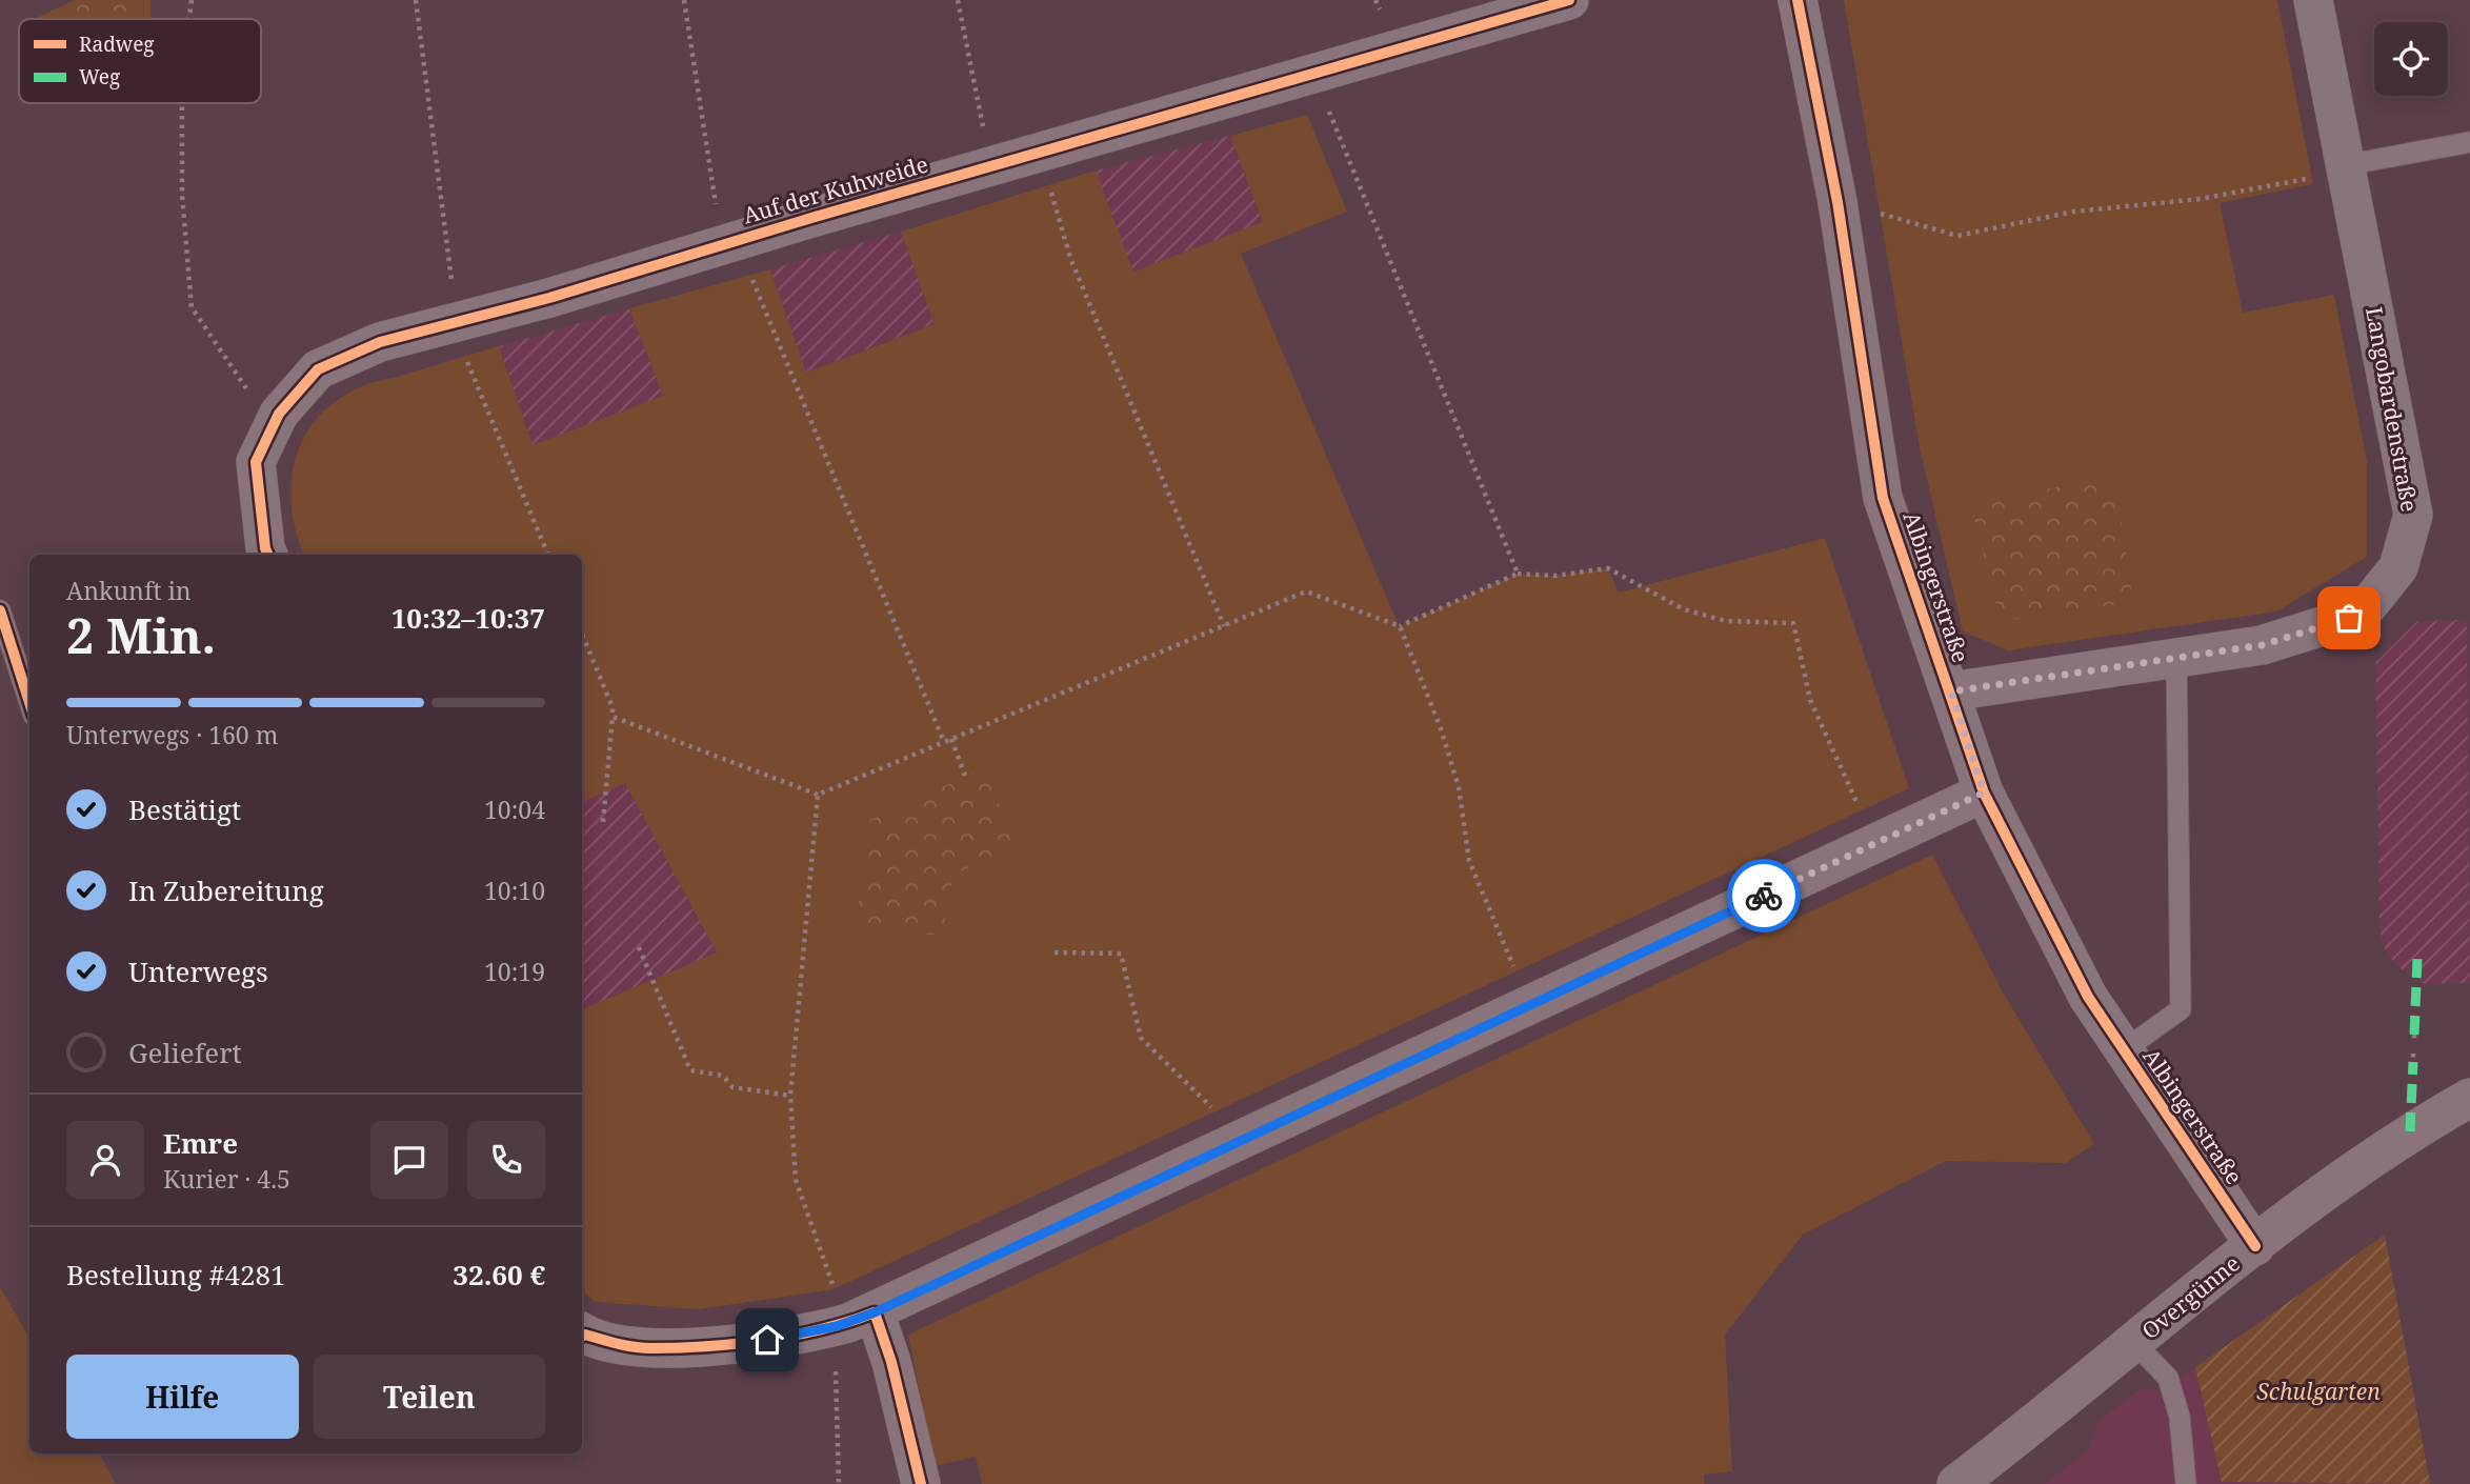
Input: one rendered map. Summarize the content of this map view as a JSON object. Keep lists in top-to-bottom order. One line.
{"streets":{"street":["Auf der Kuhweide","Langobardenstraße","Albingerstraße","Overgünne"]},"crossings":[["Langobardenstraße","Albingerstraße"],["Albingerstraße","Overgünne"]],"parks":["Schulgarten"],"legend":["Radweg","Weg"],"page":{"heading":["2 Min.","Ankunft in","10:32–10:37"],"panel":["Emre","Kurier · 4.5","Bestellung #4281","32.60 €"],"bar":"Unterwegs · 160 m","list":[["Bestätigt","10:04"],["In Zubereitung","10:10"],["Unterwegs","10:19"],"Geliefert"],"buttons":["Hilfe","Teilen"]}}
